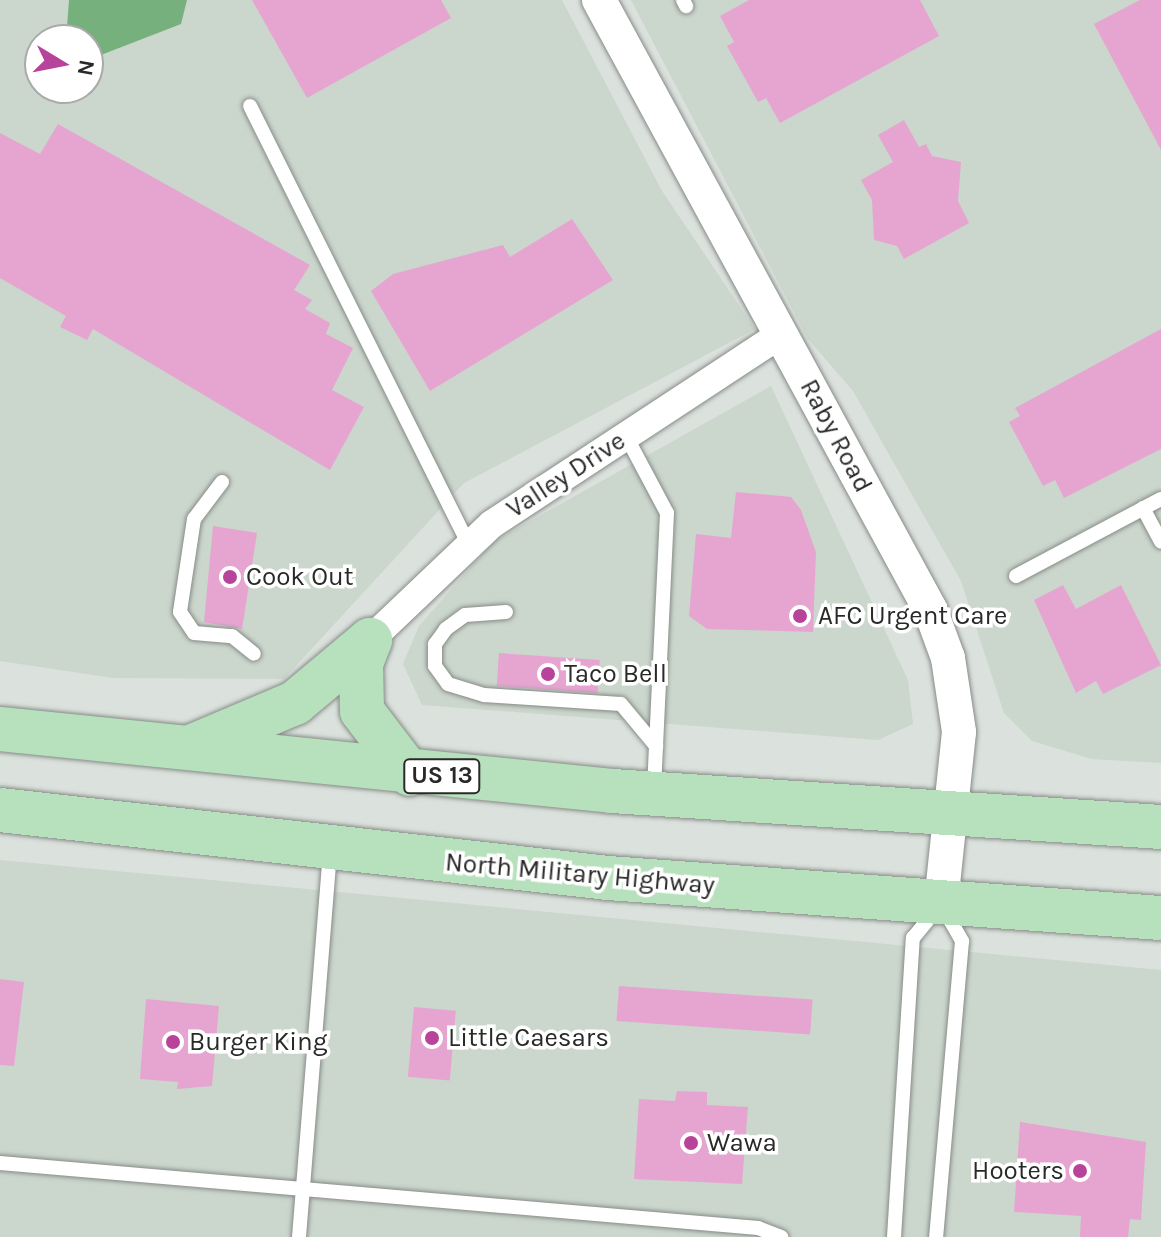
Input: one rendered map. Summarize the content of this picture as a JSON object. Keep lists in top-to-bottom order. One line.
{"streets":{"main road":["US 13","North Military Highway"],"street":["Raby Road","Valley Drive"]},"crossings":[["Raby Road","Valley Drive"],["Raby Road","US 13"],["Raby Road","North Military Highway"]],"places":["Cook Out","AFC Urgent Care","Taco Bell","Little Caesars","Burger King","Wawa","Hooters"],"north":"right"}
